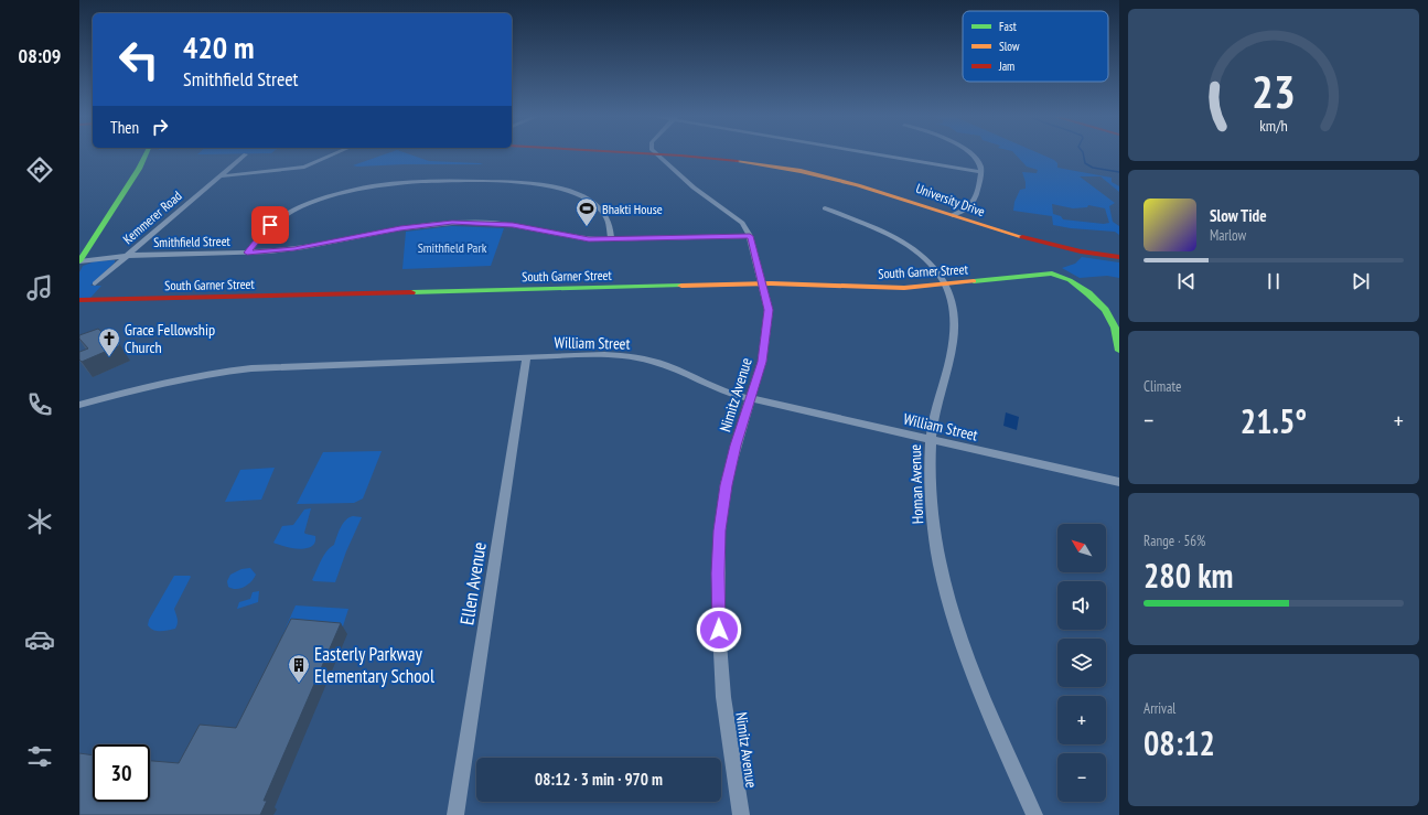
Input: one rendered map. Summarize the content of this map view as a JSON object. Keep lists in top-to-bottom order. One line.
{"streets":{"main road":["University Drive","South Garner Street"],"street":["Kemmerer Road","Smithfield Street","William Street","Nimitz Avenue","Homan Avenue","Ellen Avenue"]},"crossings":[["Kemmerer Road","Smithfield Street"],["Smithfield Street","Nimitz Avenue"],["South Garner Street","Nimitz Avenue"],["South Garner Street","Homan Avenue"],["William Street","Nimitz Avenue"],["William Street","Homan Avenue"],["William Street","Ellen Avenue"]],"parks":["Smithfield Park"],"places":{"sports":["Bhakti House"],"church":["Grace Fellowship Church"],"building":["Easterly Parkway Elementary School"]},"legend":["Fast","Slow","Jam"],"north":"top left","page":{"tabs":"08:09","turn":["420 m","Smithfield Street"],"then":"Then","song":["Slow Tide","Marlow"],"tile":["Climate",["Range · 56%","280 km"],["Arrival","08:12"]],"heat":["−","21.5°","+"],"map_buttons":["+","−"],"limit":"30","trip":"08:12 · 3 min · 970 m","gauge":["23","km/h"]}}
